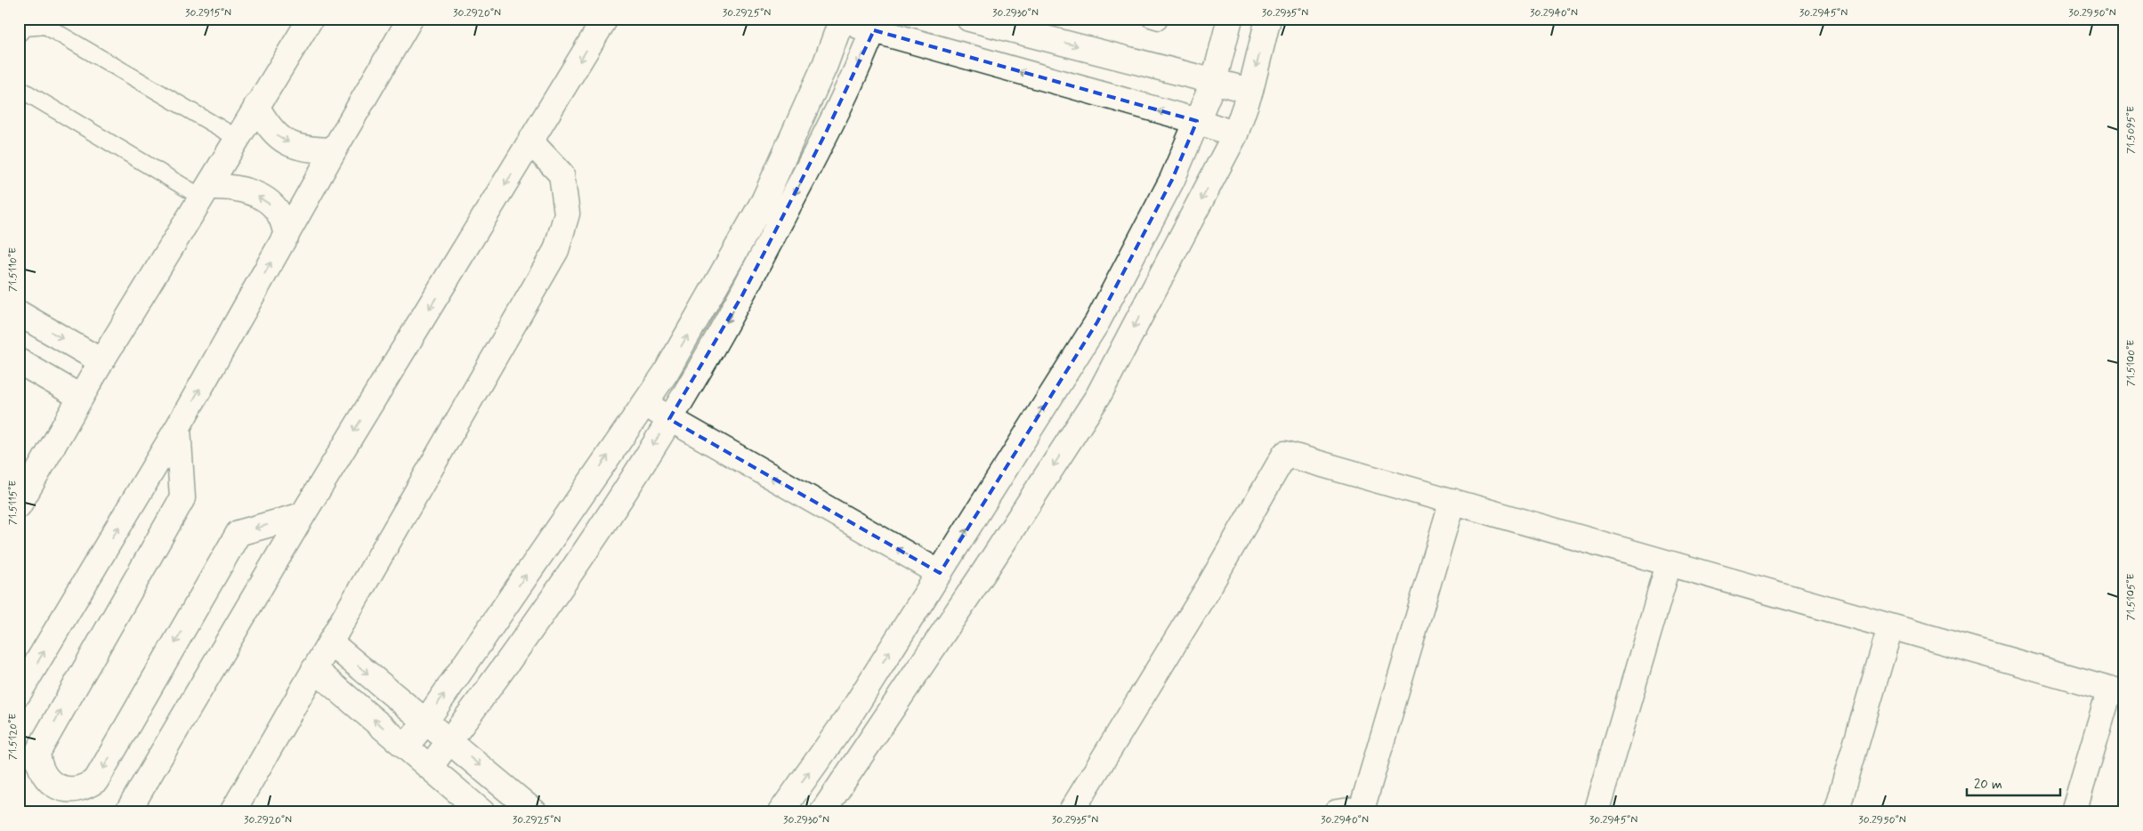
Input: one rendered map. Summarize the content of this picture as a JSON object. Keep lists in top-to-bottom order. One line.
{"scale_bar":"20 m","coordinates":["30.2915°N","30.2920°N","30.2925°N","30.2930°N","30.2935°N","30.2940°N","30.2945°N","30.2950°N","71.5095°E","71.5110°E","71.5100°E","71.5115°E","71.5105°E","71.5120°E"]}
